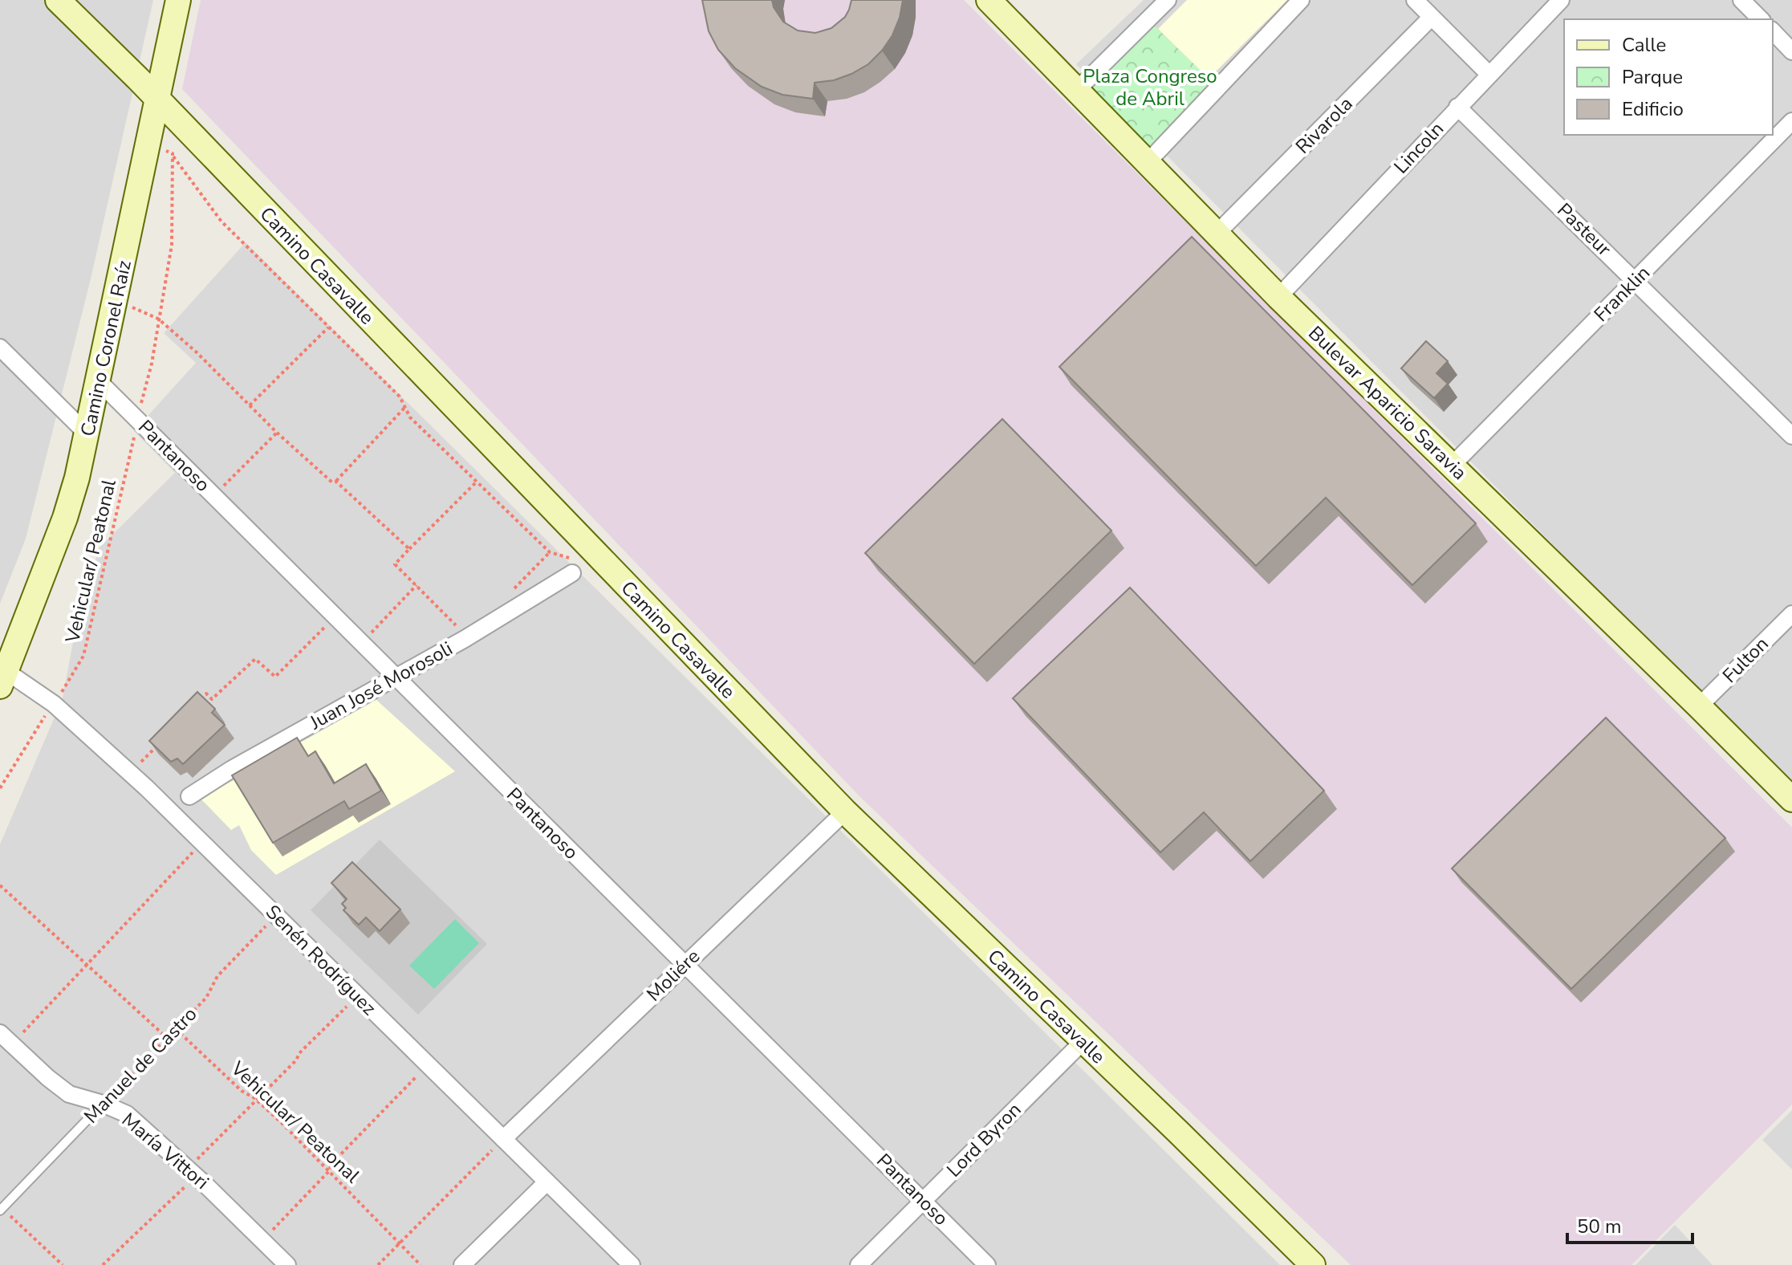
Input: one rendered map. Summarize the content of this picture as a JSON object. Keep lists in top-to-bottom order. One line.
{"streets":{"street":["Rivarola","Lincoln","Pasteur","Camino Casavalle","Franklin","Camino Coronel Raíz","Bulevar Aparicio Saravia","Pantanoso","Fulton","Juan José Morosoli","Senén Rodríguez","Moliére","Lord Byron","María Vittori"],"lane":["Manuel de Castro"],"path":["Vehicular/ Peatonal"]},"crossings":[["Rivarola","Bulevar Aparicio Saravia"],["Lincoln","Pasteur"],["Lincoln","Bulevar Aparicio Saravia"],["Pasteur","Franklin"],["Camino Casavalle","Camino Coronel Raíz"],["Camino Casavalle","Moliére"],["Camino Casavalle","Lord Byron"],["Franklin","Bulevar Aparicio Saravia"],["Camino Coronel Raíz","Pantanoso"],["Camino Coronel Raíz","Senén Rodríguez"],["Bulevar Aparicio Saravia","Fulton"],["Pantanoso","Vehicular/ Peatonal"],["Pantanoso","Juan José Morosoli"],["Pantanoso","Moliére"],["Pantanoso","Lord Byron"],["Vehicular/ Peatonal","Senén Rodríguez"],["Vehicular/ Peatonal","Manuel de Castro"],["Senén Rodríguez","Moliére"],["Senén Rodríguez","Manuel de Castro"],["Manuel de Castro","María Vittori"]],"parks":["Plaza Congreso de Abril"],"legend":["Calle","Parque","Edificio"],"scale_bar":"50 m"}
